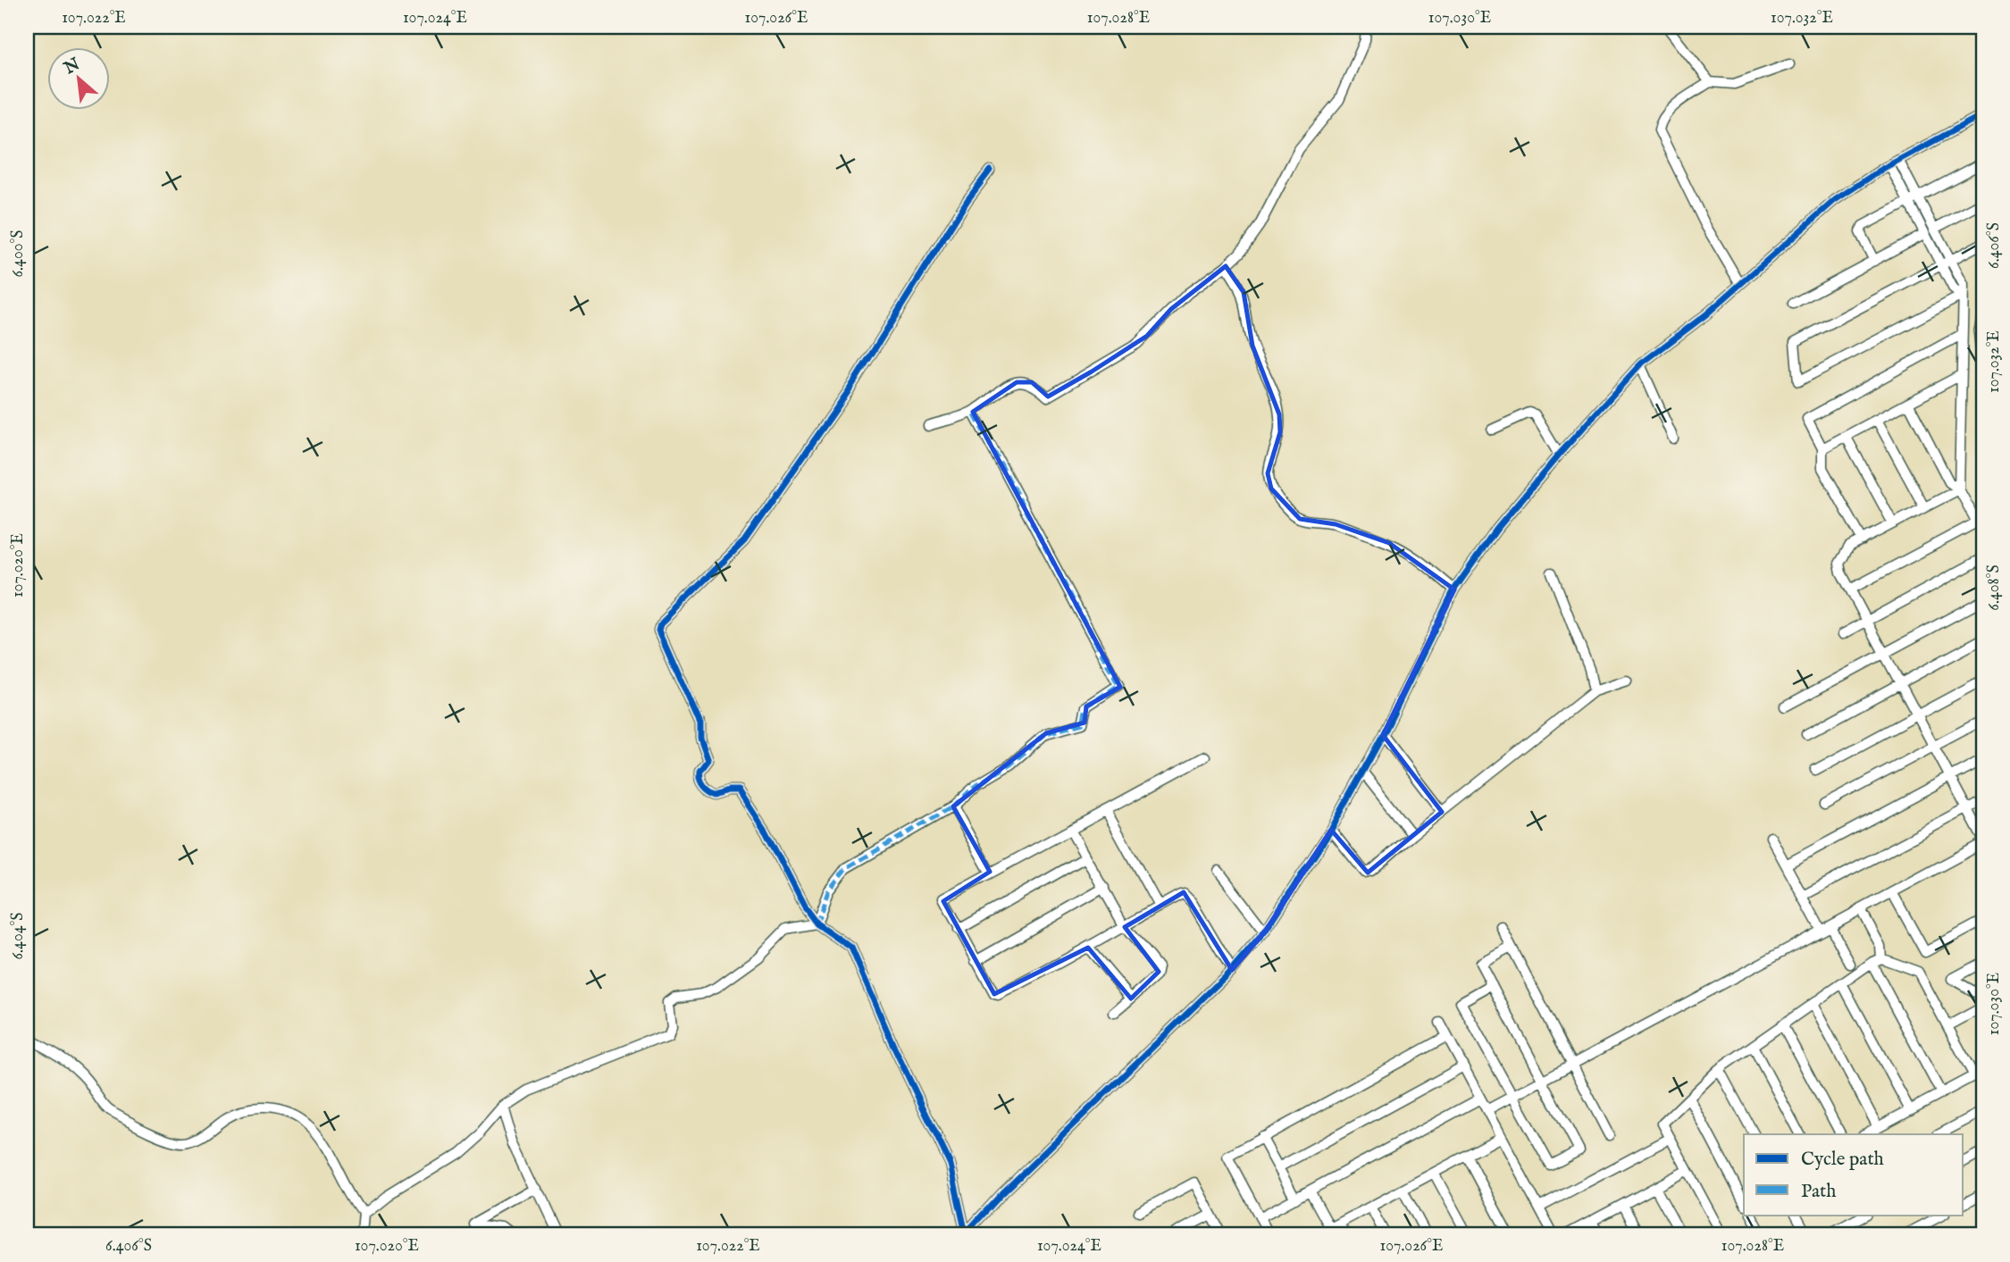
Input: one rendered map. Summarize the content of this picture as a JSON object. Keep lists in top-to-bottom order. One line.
{"legend":["Cycle path","Path"],"north":"top left","coordinates":["107.022°E","107.024°E","107.026°E","107.028°E","107.030°E","107.032°E","6.406°S","6.400°S","107.020°E","6.408°S","6.404°S"]}
